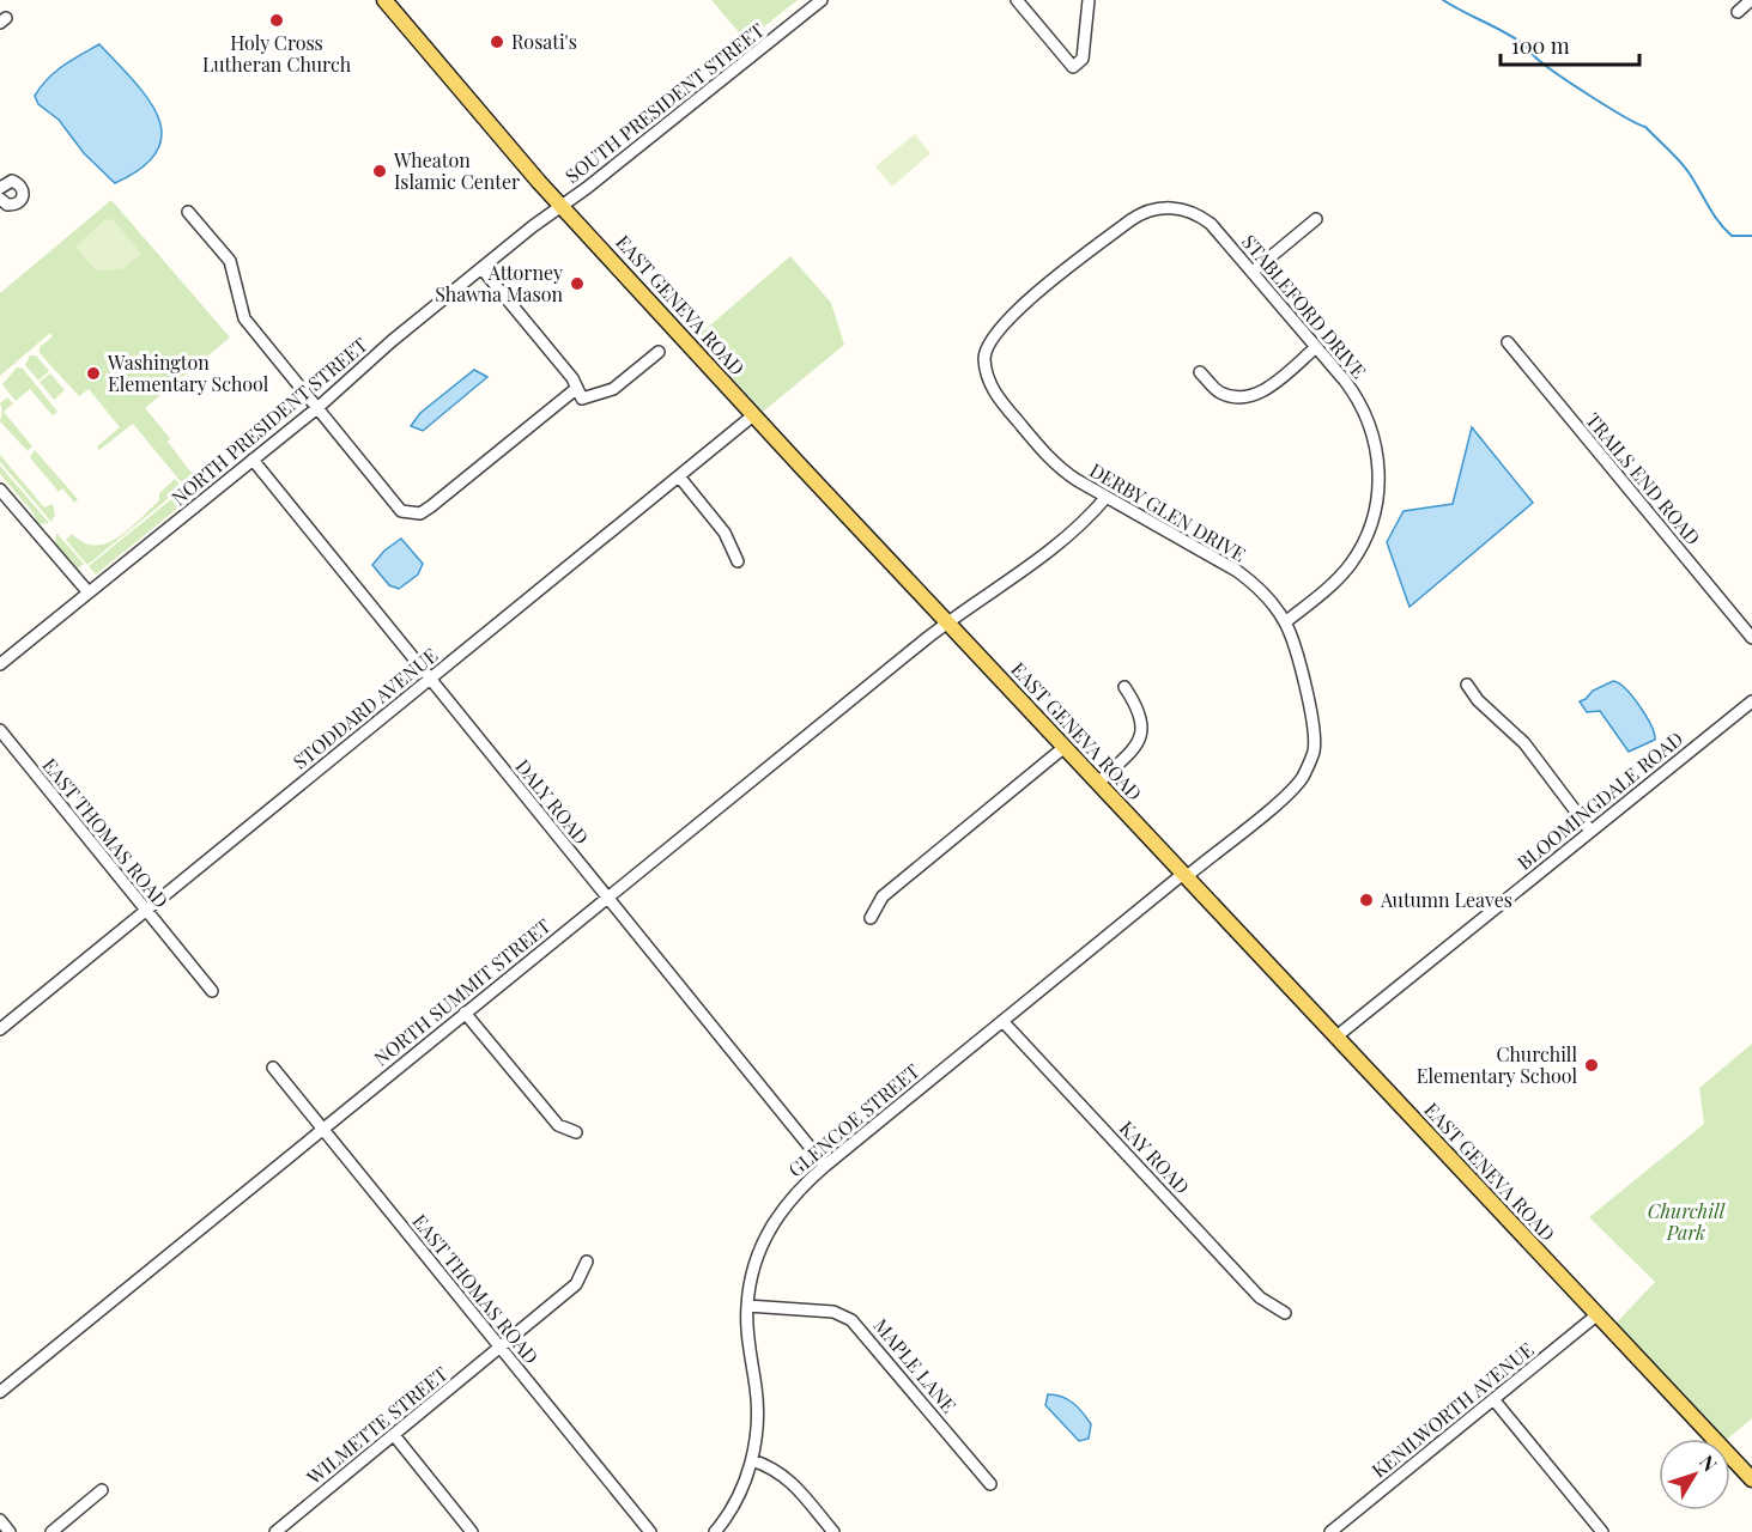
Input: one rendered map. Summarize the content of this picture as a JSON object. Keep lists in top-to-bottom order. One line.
{"streets":{"main road":["EAST GENEVA ROAD"],"street":["SOUTH PRESIDENT STREET","STABLEFORD DRIVE","NORTH PRESIDENT STREET","TRAILS END ROAD","DERBY GLEN DRIVE","STODDARD AVENUE","BLOOMINGDALE ROAD","DALY ROAD","EAST THOMAS ROAD","NORTH SUMMIT STREET","GLENCOE STREET","KAY ROAD","MAPLE LANE","KENILWORTH AVENUE","WILMETTE STREET"]},"crossings":[["SOUTH PRESIDENT STREET","EAST GENEVA ROAD"],["SOUTH PRESIDENT STREET","NORTH PRESIDENT STREET"],["EAST GENEVA ROAD","NORTH PRESIDENT STREET"],["EAST GENEVA ROAD","STODDARD AVENUE"],["EAST GENEVA ROAD","BLOOMINGDALE ROAD"],["EAST GENEVA ROAD","NORTH SUMMIT STREET"],["EAST GENEVA ROAD","GLENCOE STREET"],["EAST GENEVA ROAD","KENILWORTH AVENUE"],["STABLEFORD DRIVE","DERBY GLEN DRIVE"],["NORTH PRESIDENT STREET","DALY ROAD"],["DERBY GLEN DRIVE","NORTH SUMMIT STREET"],["DERBY GLEN DRIVE","GLENCOE STREET"],["STODDARD AVENUE","DALY ROAD"],["STODDARD AVENUE","EAST THOMAS ROAD"],["DALY ROAD","NORTH SUMMIT STREET"],["DALY ROAD","GLENCOE STREET"],["EAST THOMAS ROAD","NORTH SUMMIT STREET"],["EAST THOMAS ROAD","WILMETTE STREET"],["GLENCOE STREET","KAY ROAD"],["GLENCOE STREET","MAPLE LANE"]],"parks":["Churchill Park"],"places":["Holy Cross Lutheran Church","Rosati's","Wheaton Islamic Center","Attorney Shawna Mason","Washington Elementary School","Autumn Leaves","Churchill Elementary School"],"scale_bar":"100 m","north":"top right"}
